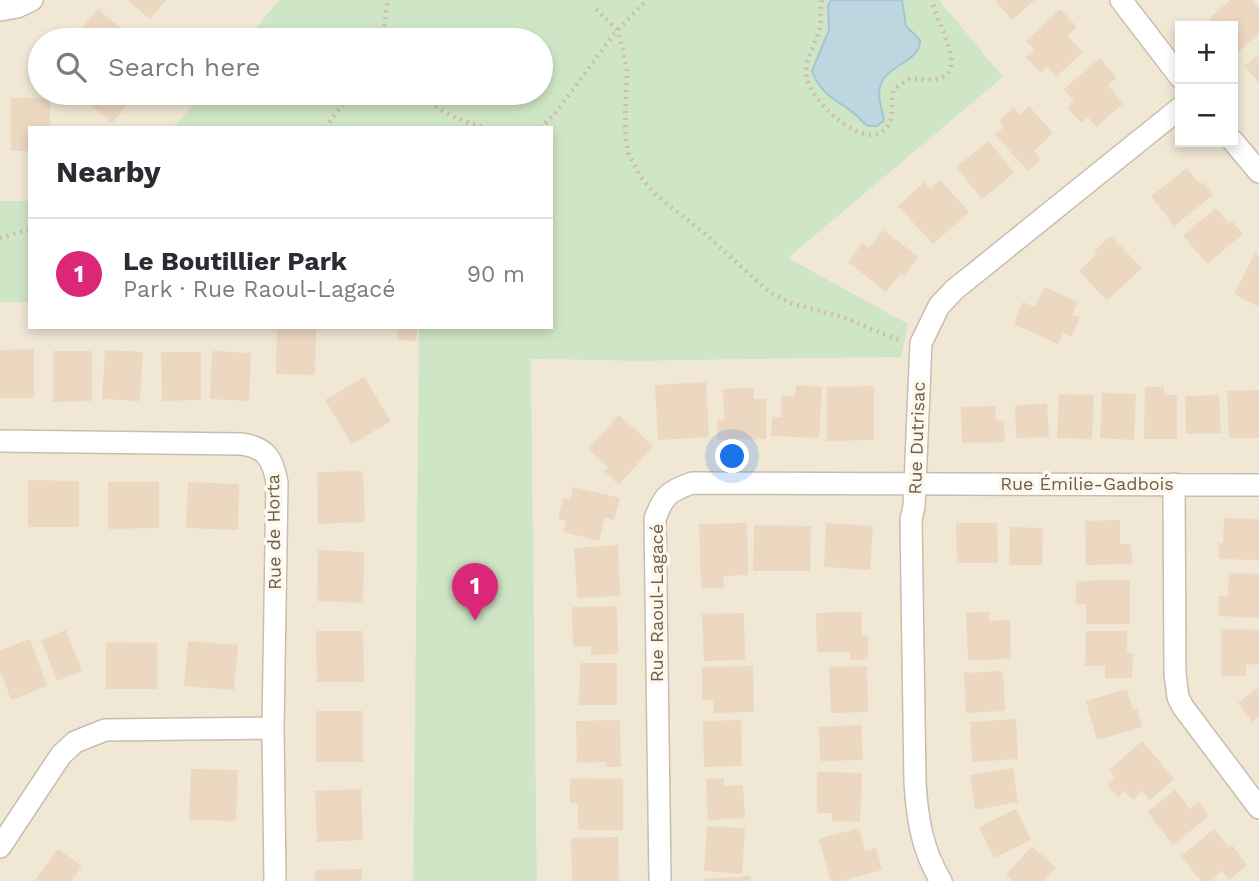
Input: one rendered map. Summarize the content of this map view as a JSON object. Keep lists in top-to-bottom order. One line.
{"streets":{"street":["Rue Dutrisac","Rue Émilie-Gadbois","Rue de Horta","Rue Raoul-Lagacé"]},"crossings":[["Rue Dutrisac","Rue Émilie-Gadbois"],["Rue Dutrisac","Rue Raoul-Lagacé"],["Rue Émilie-Gadbois","Rue Raoul-Lagacé"]],"page":{"map_buttons":["+","−"],"search":"Search here","heading":"Nearby","list":[{"mark":"1","name":"Le Boutillier Park","note":"Park · Rue Raoul-Lagacé","value":"90 m"}],"pins":"1"}}
